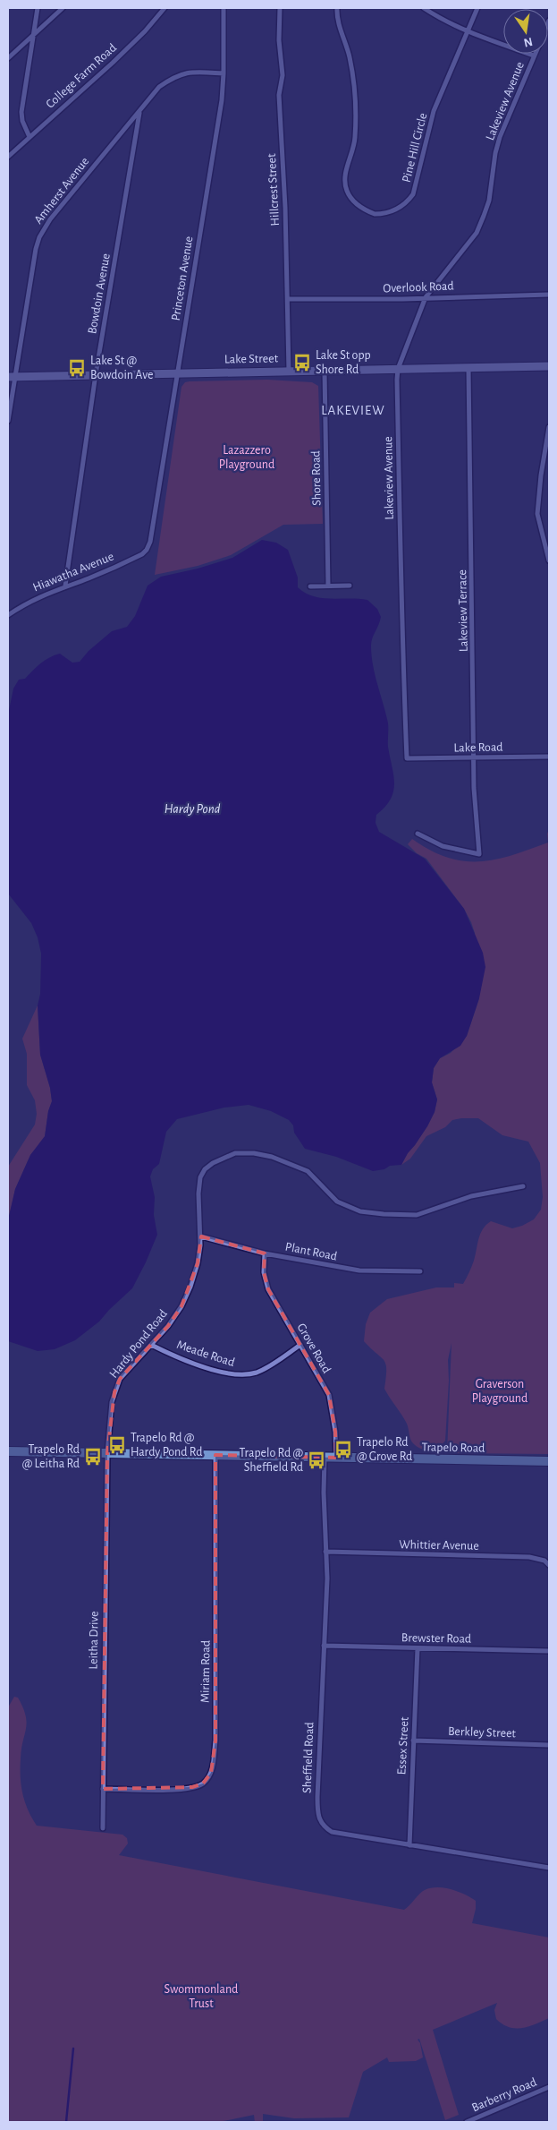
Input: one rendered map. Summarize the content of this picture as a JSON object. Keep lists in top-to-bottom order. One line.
{"streets":{"main road":["Trapelo Road"],"street":["College Farm Road","Lakeview Avenue","Pine Hill Circle","Hillcrest Street","Amherst Avenue","Princeton Avenue","Overlook Road","Bowdoin Avenue","Lake Street","Shore Road","Hiawatha Avenue","Lakeview Terrace","Lake Road","Plant Road","Hardy Pond Road","Grove Road","Meade Road","Whittier Avenue","Brewster Road","Leitha Drive","Miriam Road","Berkley Street","Essex Street","Sheffield Road","Barberry Road"]},"crossings":[["Lakeview Avenue","Overlook Road"],["Lakeview Avenue","Lake Street"],["Lakeview Avenue","Lake Road"],["Hillcrest Street","Overlook Road"],["Hillcrest Street","Lake Street"],["Amherst Avenue","Princeton Avenue"],["Amherst Avenue","Bowdoin Avenue"],["Amherst Avenue","Lake Street"],["Princeton Avenue","Lake Street"],["Princeton Avenue","Hiawatha Avenue"],["Bowdoin Avenue","Lake Street"],["Bowdoin Avenue","Hiawatha Avenue"],["Lake Street","Shore Road"],["Lake Street","Lakeview Terrace"],["Lakeview Terrace","Lake Road"],["Plant Road","Hardy Pond Road"],["Plant Road","Grove Road"],["Hardy Pond Road","Meade Road"],["Hardy Pond Road","Trapelo Road"],["Hardy Pond Road","Leitha Drive"],["Grove Road","Meade Road"],["Grove Road","Trapelo Road"],["Trapelo Road","Leitha Drive"],["Trapelo Road","Miriam Road"],["Trapelo Road","Sheffield Road"],["Whittier Avenue","Sheffield Road"],["Brewster Road","Essex Street"],["Brewster Road","Sheffield Road"],["Leitha Drive","Miriam Road"],["Berkley Street","Essex Street"],["Essex Street","Sheffield Road"]],"districts":["LAKEVIEW"],"water":["Hardy Pond"],"parks":["Lazazzero Playground","Graverson Playground","Swommonland Trust"],"places":{"bus stop":["Lake St opp Shore Rd","Lake St @ Bowdoin Ave","Trapelo Rd @ Hardy Pond Rd","Trapelo Rd @ Grove Rd","Trapelo Rd @ Leitha Rd","Trapelo Rd @ Sheffield Rd"]},"north":"bottom"}
